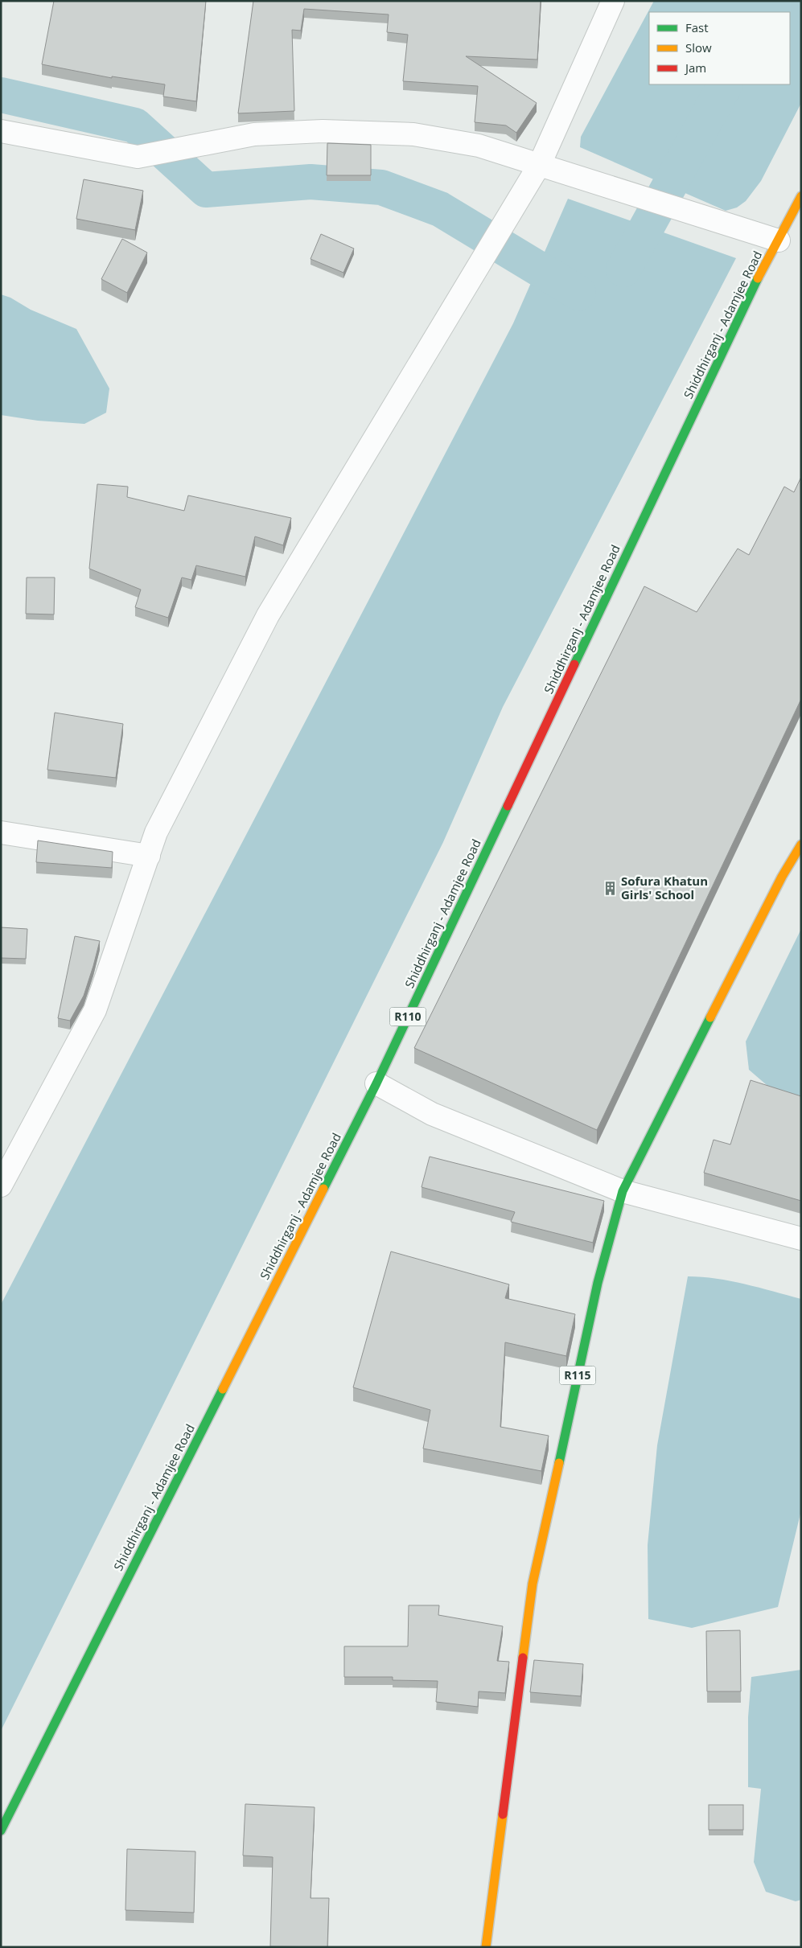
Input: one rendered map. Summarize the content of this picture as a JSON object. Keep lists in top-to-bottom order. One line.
{"streets":{"main road":["Shiddhirganj - Adamjee Road","R110","R115"]},"places":{"building":["Sofura Khatun Girls' School"]},"legend":["Fast","Slow","Jam"]}
